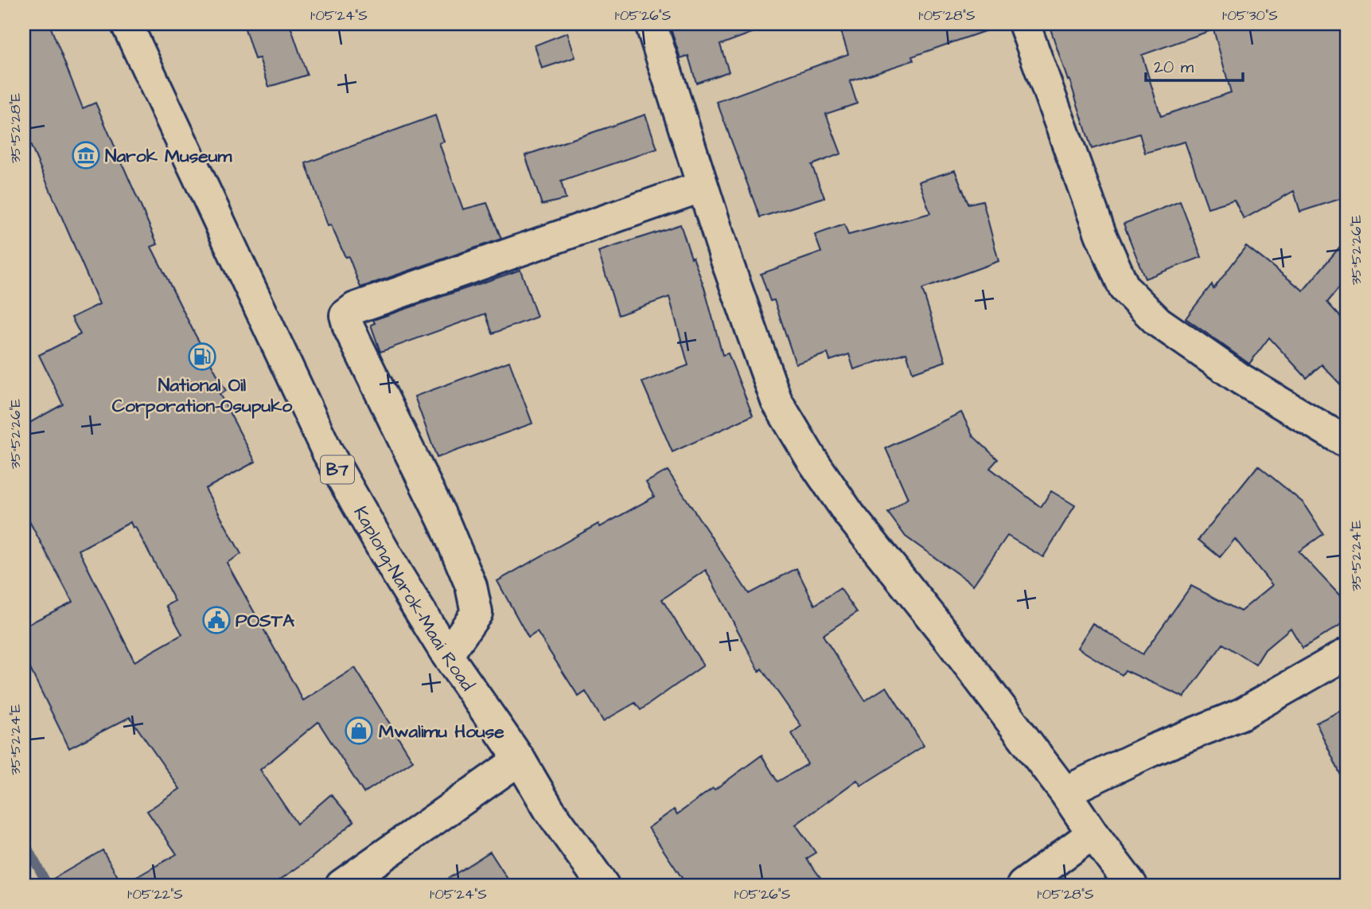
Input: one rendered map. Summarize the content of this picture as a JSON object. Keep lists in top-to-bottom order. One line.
{"streets":{"main road":["B7","Kaplong-Narok-Maai Road"]},"places":{"museum":["Narok Museum"],"fuel station":["National Oil Corporation-Osupuko"],"public building":["POSTA"],"shop":["Mwalimu House"]},"scale_bar":"20 m","coordinates":["1°05'24\"S","1°05'26\"S","1°05'28\"S","1°05'30\"S","35°52'28\"E","35°52'26\"E","35°52'24\"E","1°05'22\"S"]}
